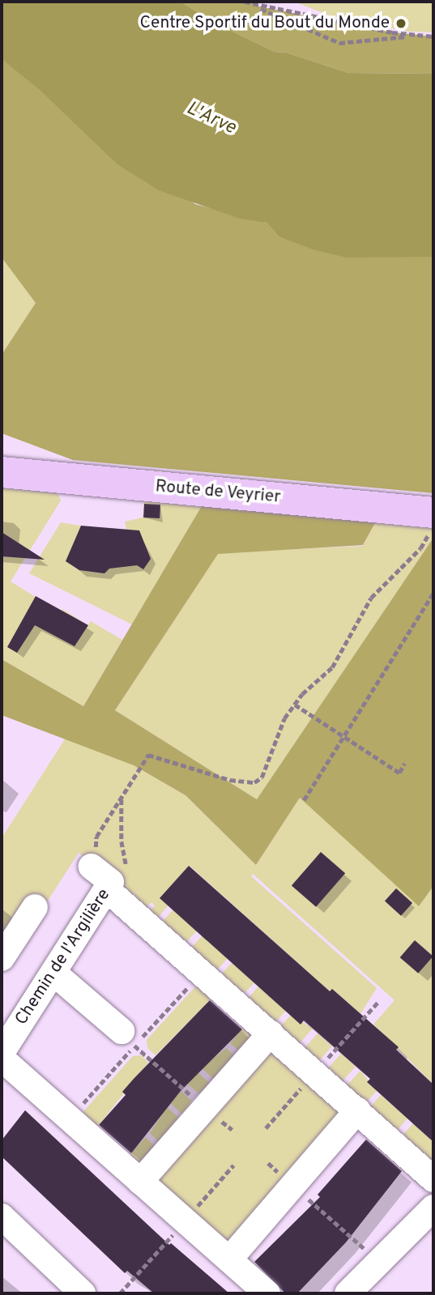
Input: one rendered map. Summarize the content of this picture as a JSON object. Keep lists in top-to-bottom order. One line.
{"streets":{"main road":["Route de Veyrier"],"street":["Chemin de l'Argilière"]},"water":["L'Arve"],"places":["Centre Sportif du Bout du Monde"]}
